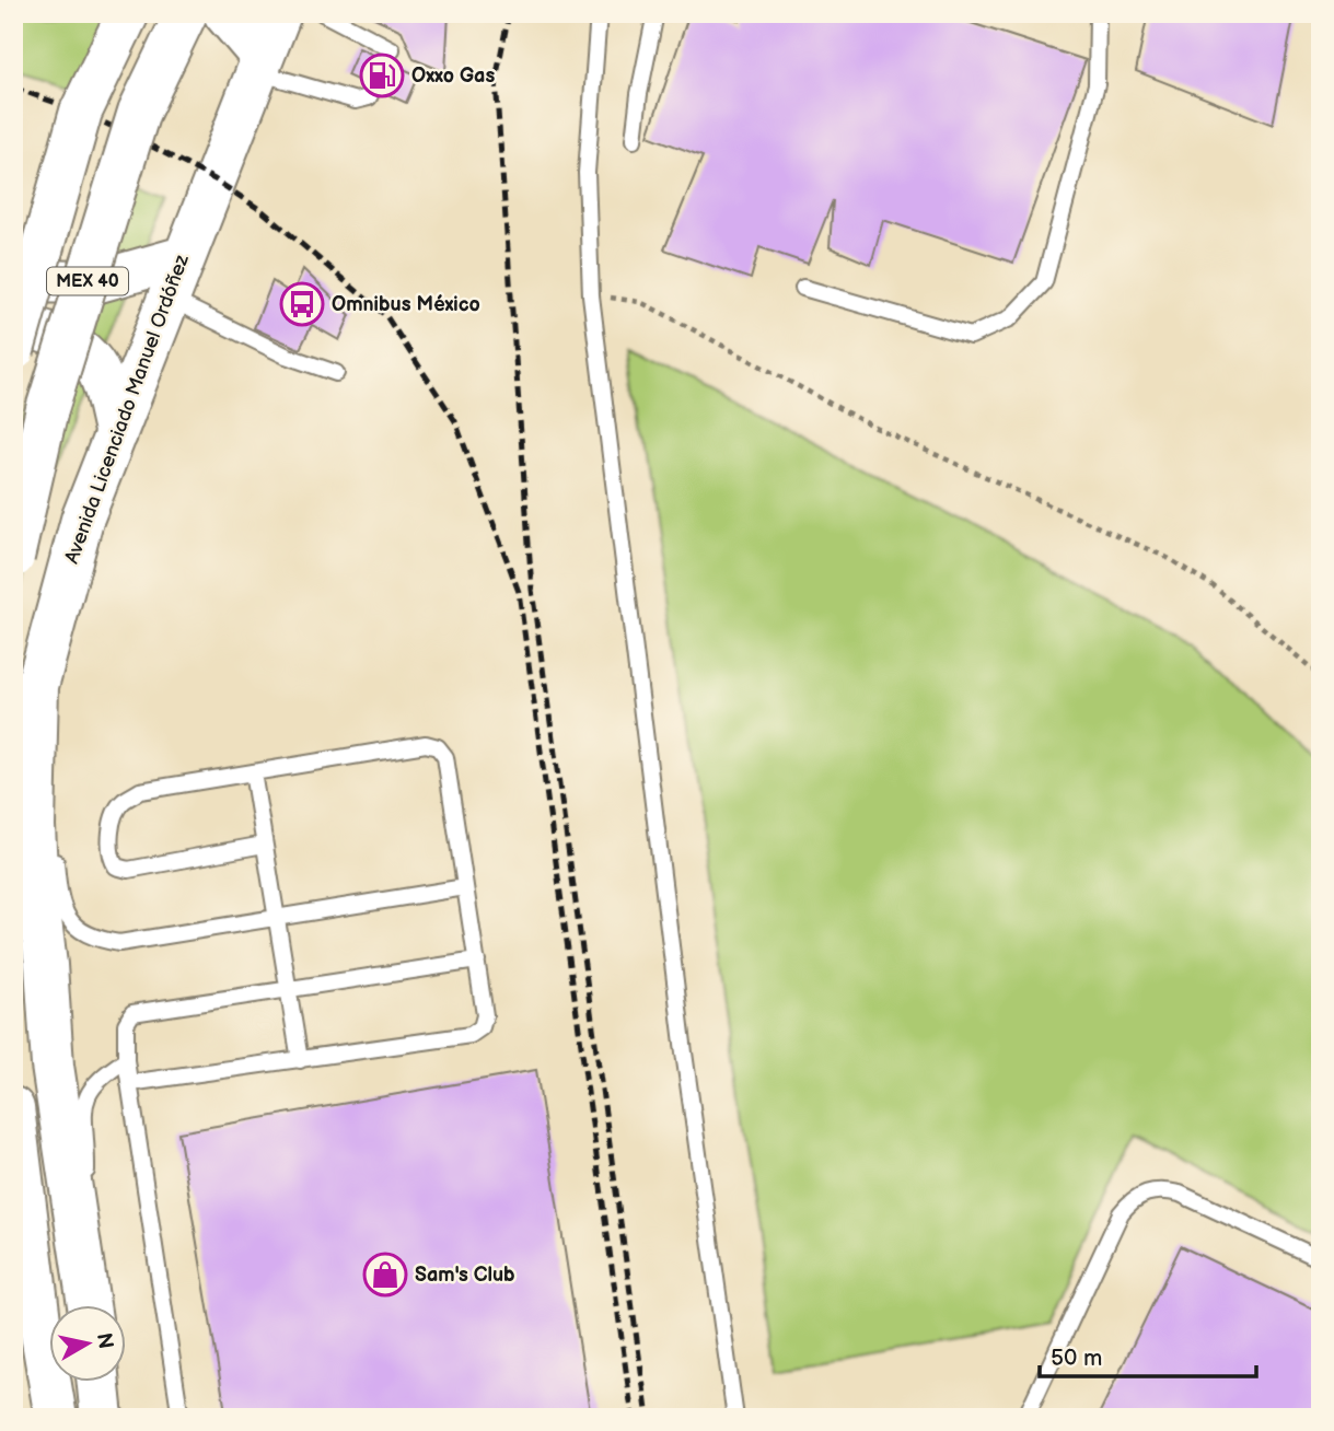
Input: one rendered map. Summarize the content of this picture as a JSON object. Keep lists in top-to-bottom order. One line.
{"streets":{"main road":["MEX 40","Avenida Licenciado Manuel Ordóñez"]},"places":{"fuel station":["Oxxo Gas"],"bus stop":["Omnibus México"],"shop":["Sam's Club"]},"scale_bar":"50 m","north":"right"}
